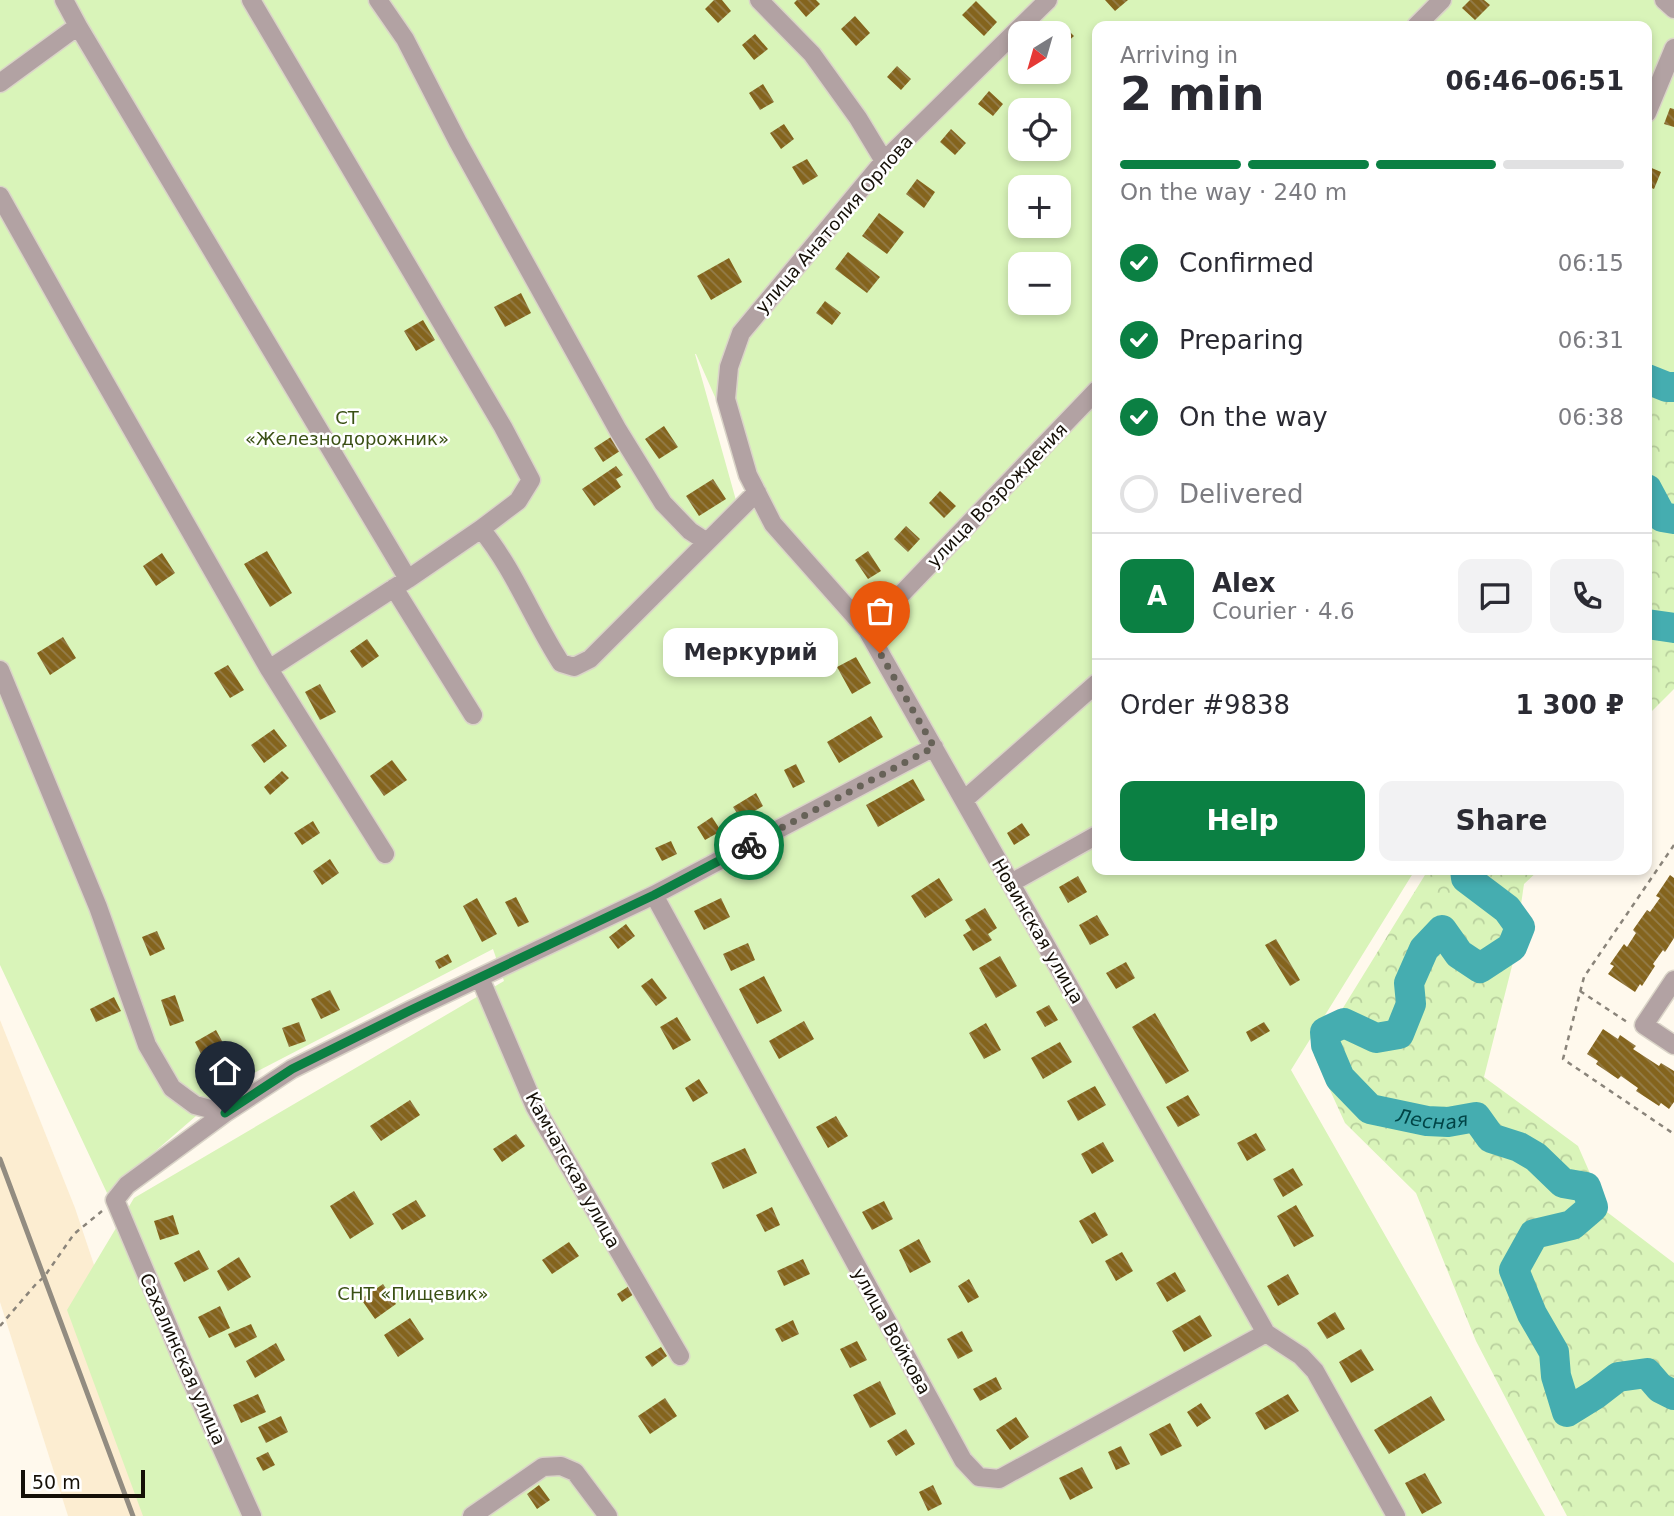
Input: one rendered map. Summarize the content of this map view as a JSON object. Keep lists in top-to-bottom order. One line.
{"streets":{"street":["улица Анатолия Орлова","улица Возрождения","Новинская улица","Камчатская улица","улица Войкова","Сахалинская улица"]},"crossings":[["улица Анатолия Орлова","Новинская улица"],["улица Возрождения","Новинская улица"],["Новинская улица","улица Войкова"]],"water":["Лесная"],"parks":["СТ «Железнодорожник»","СНТ «Пищевик»"],"places":["Меркурий"],"scale_bar":"50 m","north":"bottom left","page":{"map_buttons":["+","−"],"heading":["2 min","Arriving in","06:46–06:51"],"panel":["Alex","Courier · 4.6","Order #9838","1 300 ₽"],"bar":"On the way · 240 m","list":[["Confirmed","06:15"],["Preparing","06:31"],["On the way","06:38"],"Delivered"],"round":"A","bubble":"Меркурий","buttons":["Help","Share"],"scale":"50 m"}}
